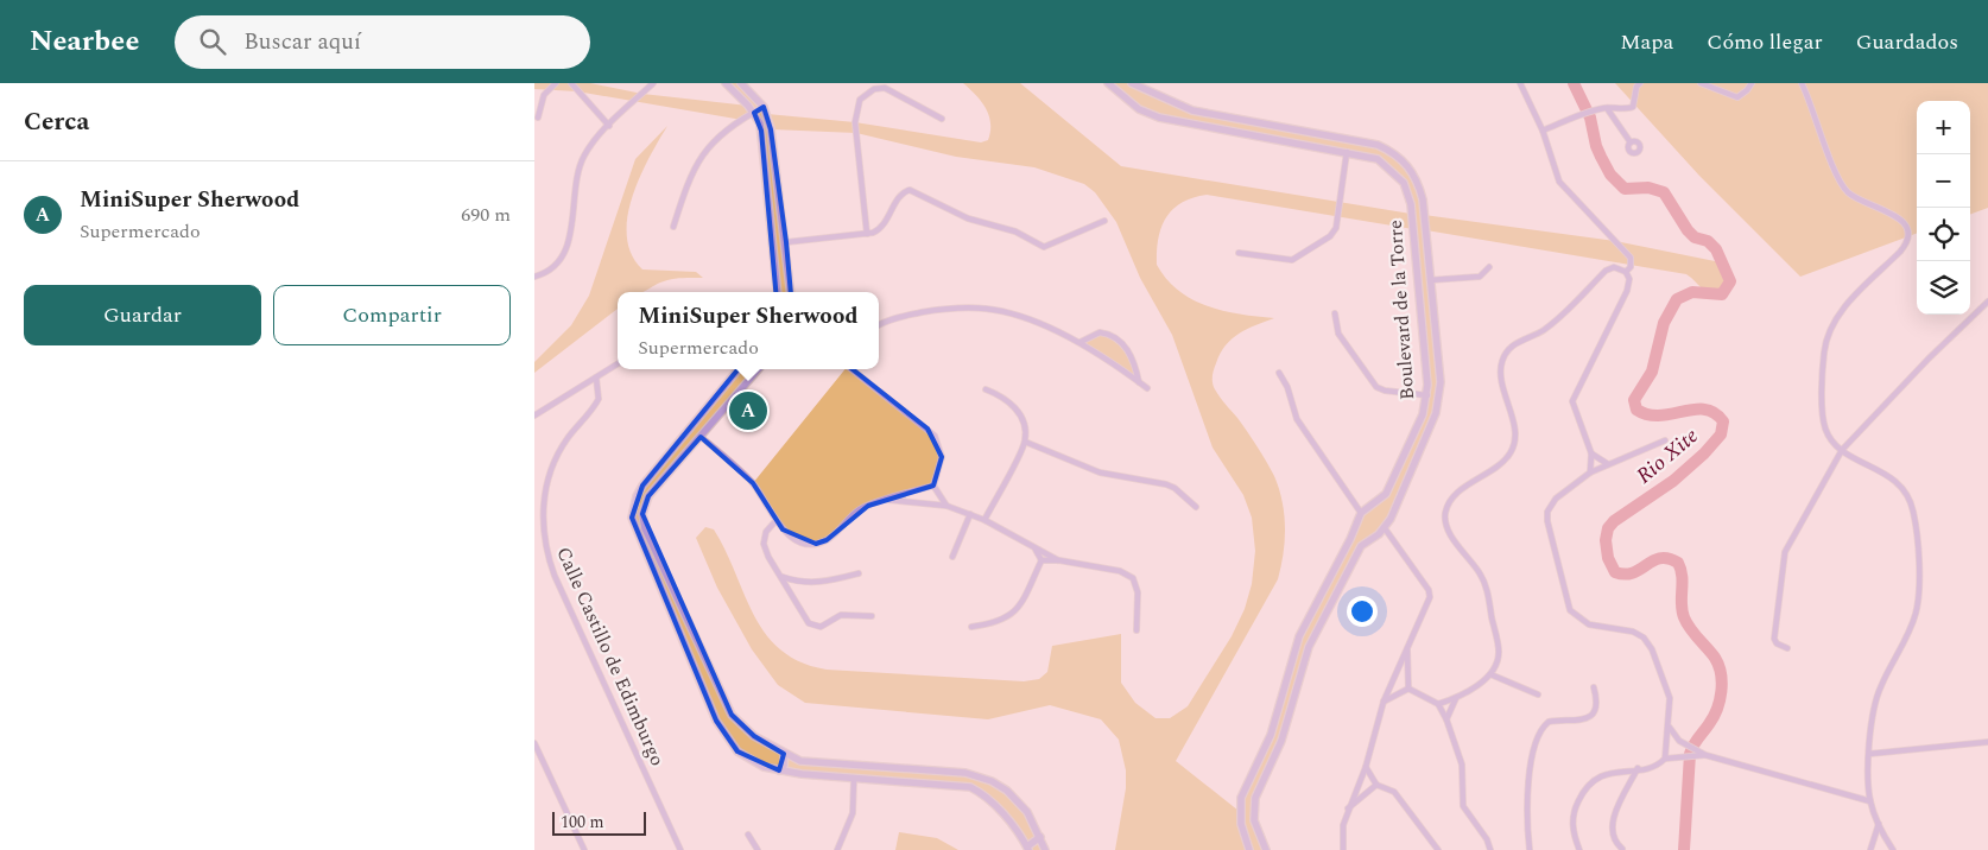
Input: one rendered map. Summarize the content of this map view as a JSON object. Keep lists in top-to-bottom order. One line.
{"streets":{"street":["Boulevard de la Torre","Calle Castillo de Edimburgo"]},"water":["Rio Xite"],"scale_bar":"100 m","page":{"header":"Nearbee","search":"Buscar aquí","nav":["Mapa","Cómo llegar","Guardados"],"heading":"Cerca","map_buttons":["+","−"],"list":[{"mark":"A","name":"MiniSuper Sherwood","note":"Supermercado","value":"690 m"}],"buttons":["Guardar","Compartir"],"popup":["MiniSuper Sherwood","Supermercado"],"pins":"A","scale":"100 m"}}
